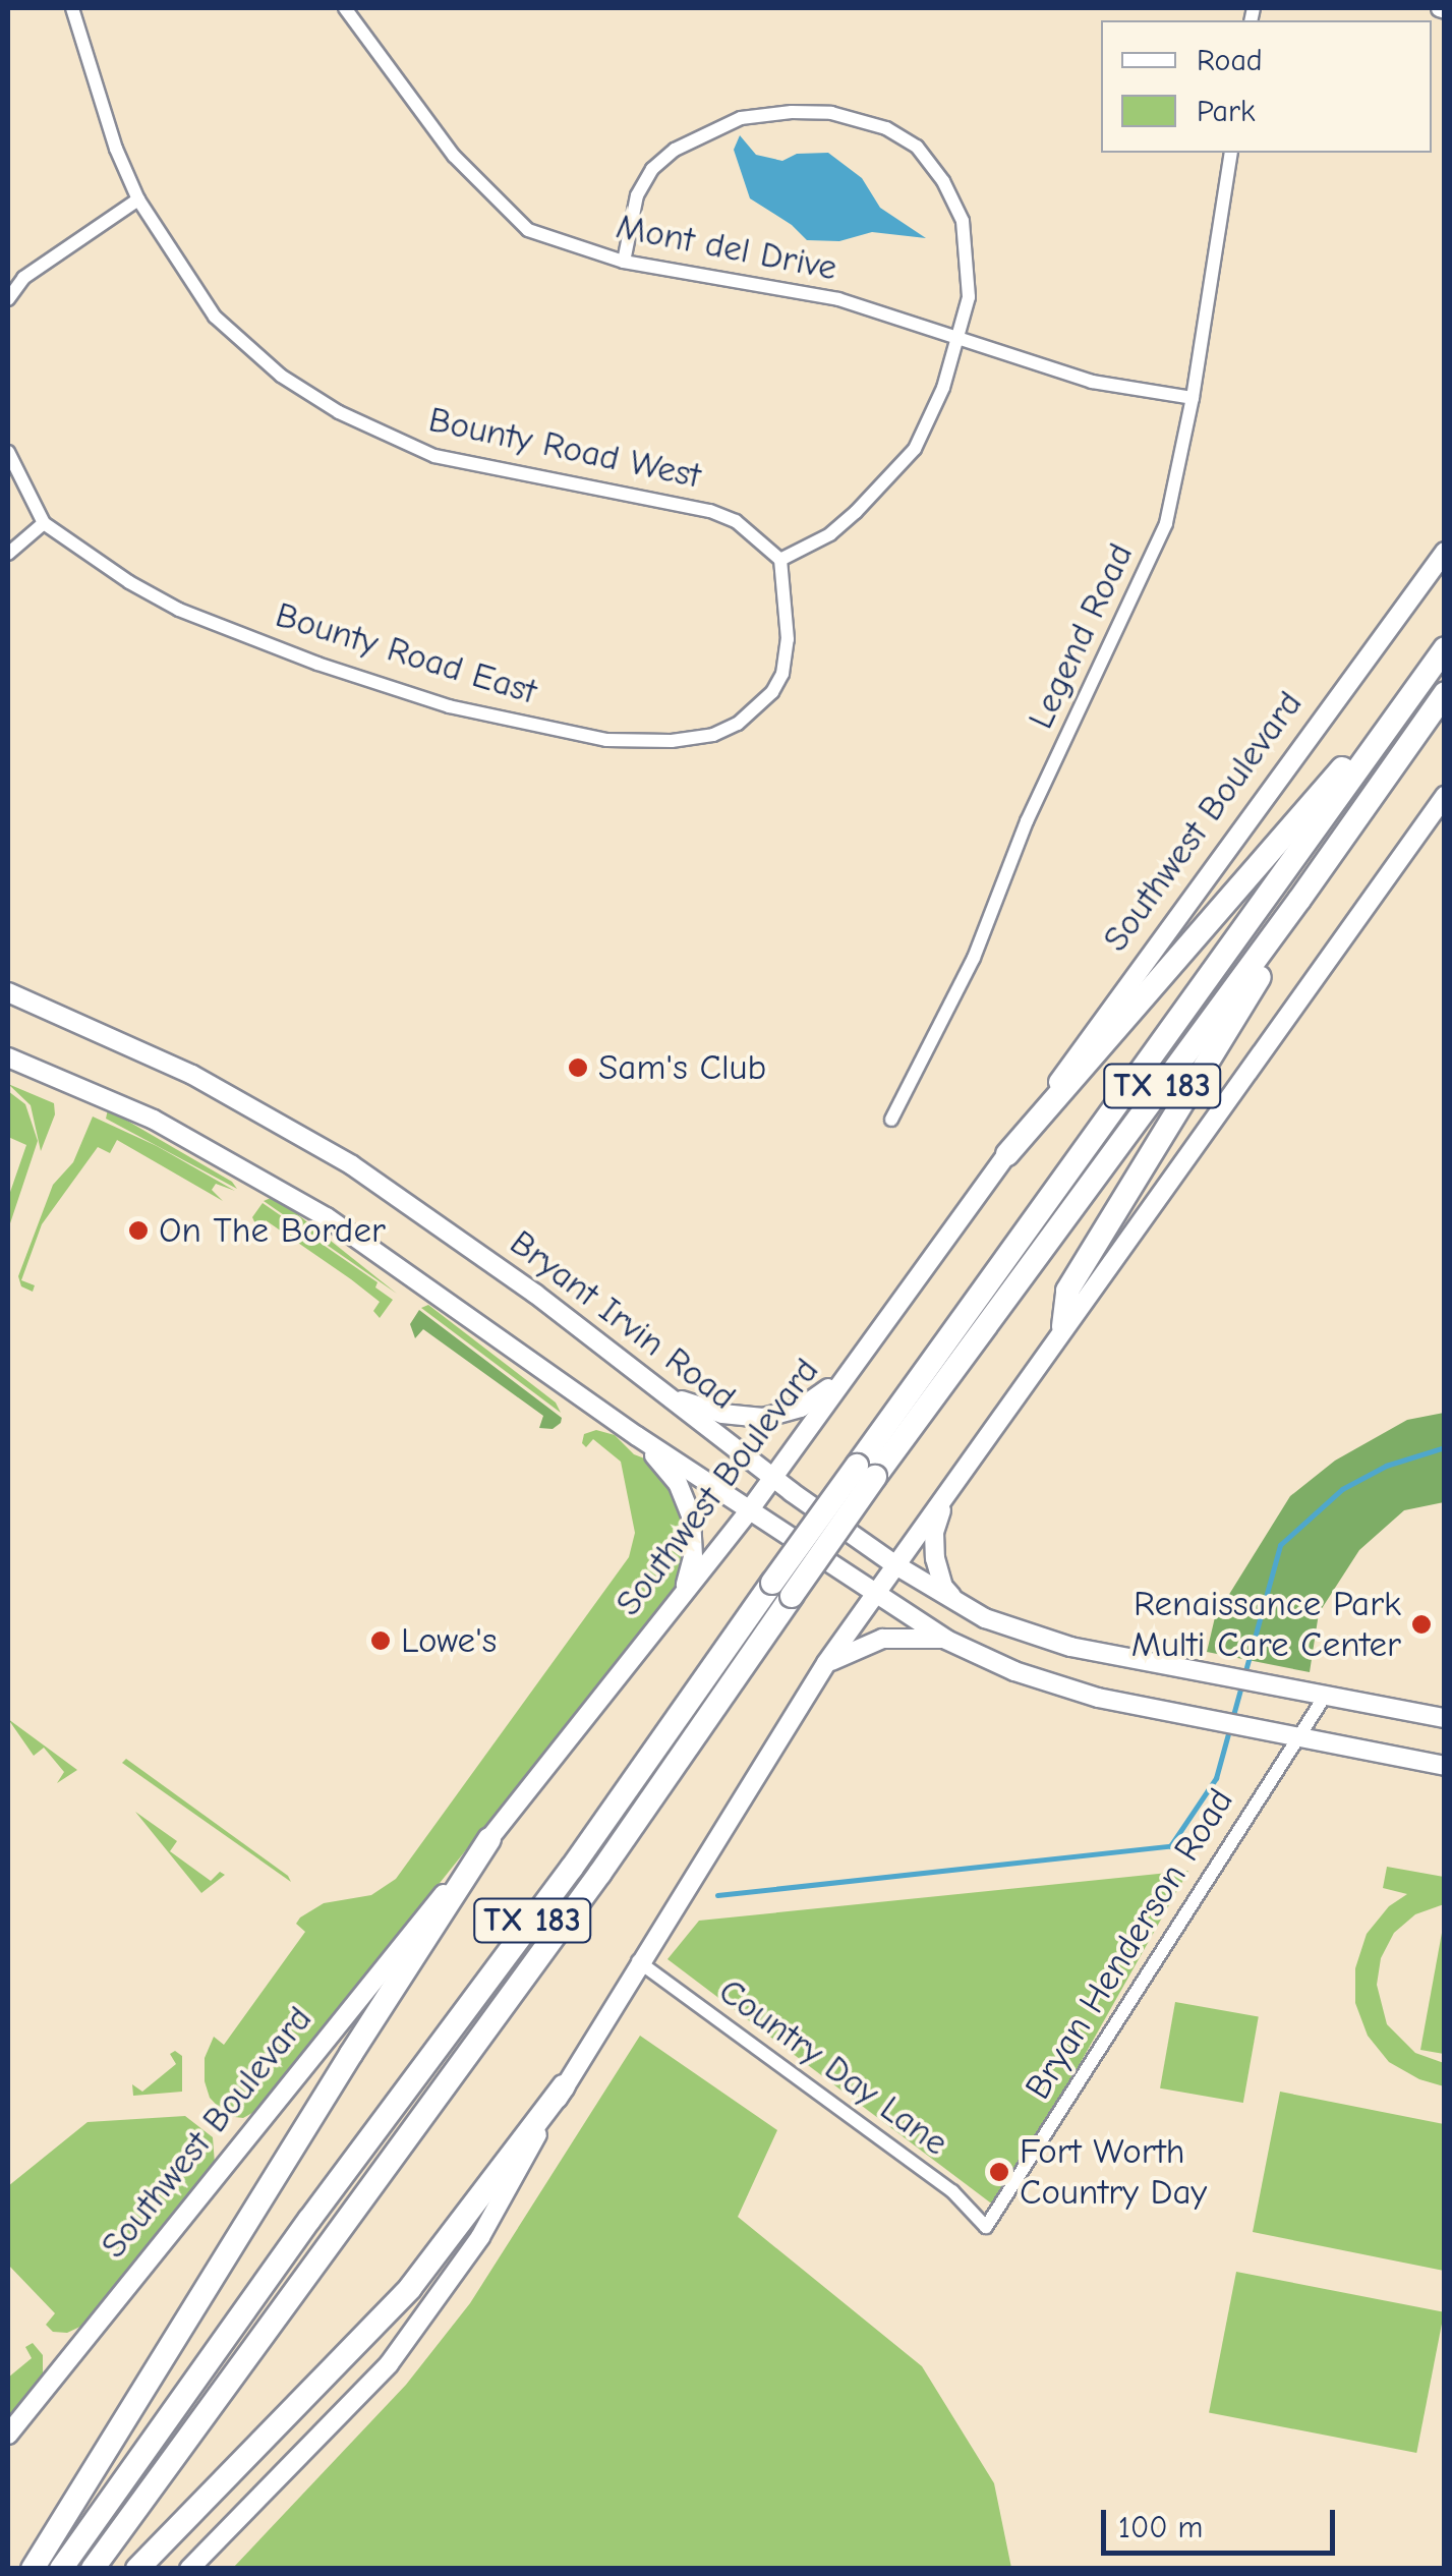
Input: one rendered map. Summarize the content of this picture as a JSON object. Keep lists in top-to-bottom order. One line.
{"streets":{"highway":["TX 183"],"main road":["Southwest Boulevard","Bryant Irvin Road"],"street":["Mont del Drive","Bounty Road West","Legend Road","Bounty Road East","Bryan Henderson Road","Country Day Lane"]},"crossings":[["Mont del Drive","Legend Road"],["Bounty Road West","Bounty Road East"],["Southwest Boulevard","Bryant Irvin Road"],["Bryant Irvin Road","Bryan Henderson Road"],["Bryan Henderson Road","Country Day Lane"]],"places":["Sam's Club","On The Border","Renaissance Park Multi Care Center","Lowe's","Fort Worth Country Day"],"legend":["Road","Park"],"scale_bar":"100 m"}
